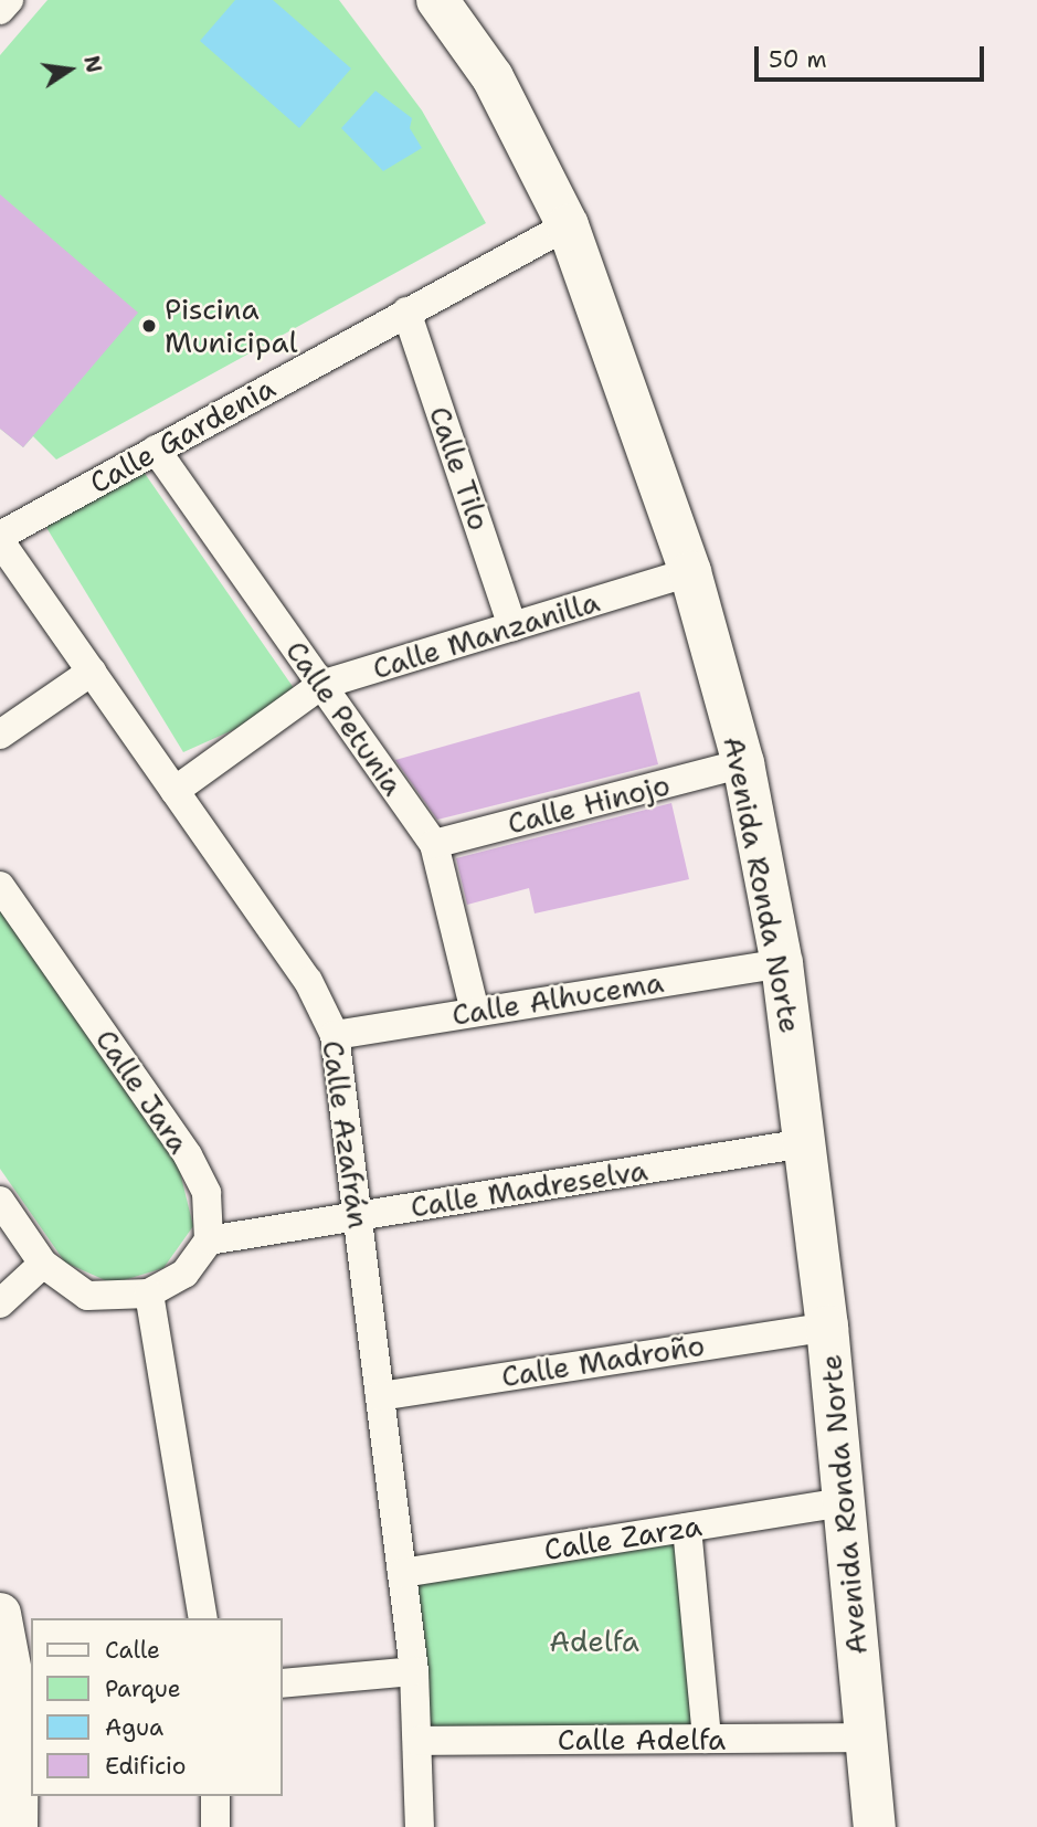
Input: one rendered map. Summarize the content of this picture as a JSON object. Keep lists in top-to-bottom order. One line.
{"streets":{"street":["Calle Gardenia","Calle Tilo","Calle Manzanilla","Calle Petunia","Calle Hinojo","Avenida Ronda Norte","Calle Alhucema","Calle Jara","Calle Azafrán","Calle Madreselva","Calle Madroño","Calle Zarza","Calle Adelfa"]},"crossings":[["Calle Gardenia","Calle Tilo"],["Calle Gardenia","Calle Petunia"],["Calle Gardenia","Avenida Ronda Norte"],["Calle Gardenia","Calle Azafrán"],["Calle Tilo","Calle Manzanilla"],["Calle Manzanilla","Calle Petunia"],["Calle Manzanilla","Avenida Ronda Norte"],["Calle Manzanilla","Calle Azafrán"],["Calle Petunia","Calle Hinojo"],["Calle Petunia","Calle Alhucema"],["Calle Hinojo","Avenida Ronda Norte"],["Avenida Ronda Norte","Calle Alhucema"],["Avenida Ronda Norte","Calle Madreselva"],["Avenida Ronda Norte","Calle Madroño"],["Avenida Ronda Norte","Calle Zarza"],["Avenida Ronda Norte","Calle Adelfa"],["Calle Alhucema","Calle Azafrán"],["Calle Jara","Calle Madreselva"],["Calle Azafrán","Calle Madreselva"],["Calle Azafrán","Calle Madroño"],["Calle Azafrán","Calle Zarza"],["Calle Azafrán","Calle Adelfa"]],"parks":["Adelfa"],"places":["Piscina Municipal"],"legend":["Calle","Parque","Agua","Edificio"],"scale_bar":"50 m","north":"right"}
